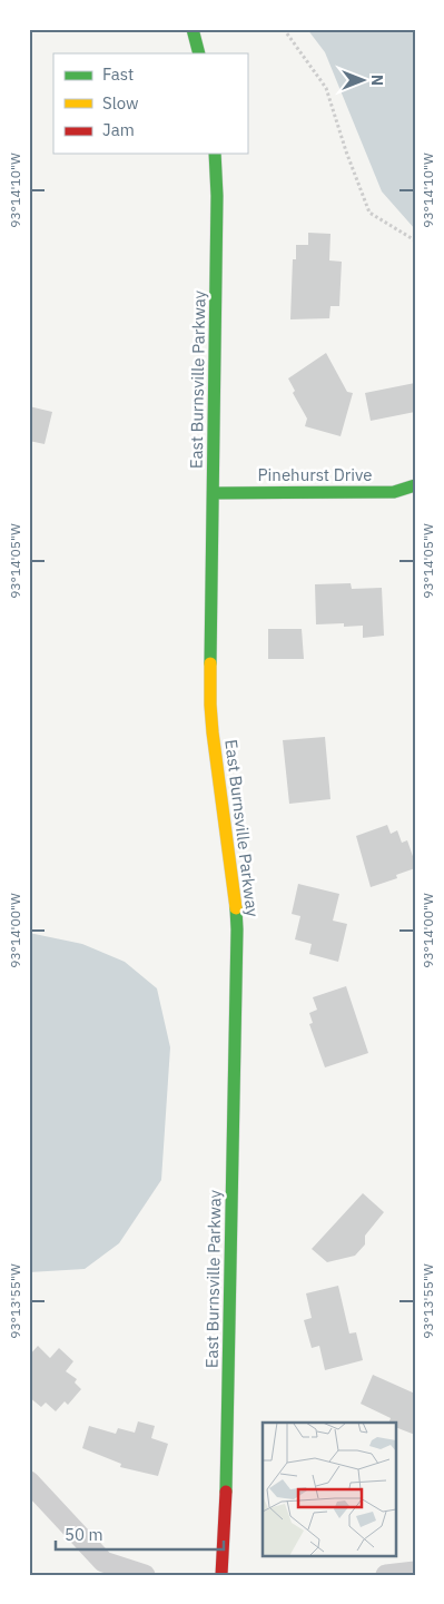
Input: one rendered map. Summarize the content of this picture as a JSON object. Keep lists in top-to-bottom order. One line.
{"streets":{"street":["East Burnsville Parkway","Pinehurst Drive"]},"crossings":[["East Burnsville Parkway","Pinehurst Drive"]],"legend":["Fast","Slow","Jam"],"scale_bar":"50 m","north":"right","coordinates":["93°14'10\"W","93°14'05\"W","93°14'00\"W","93°13'55\"W"]}
